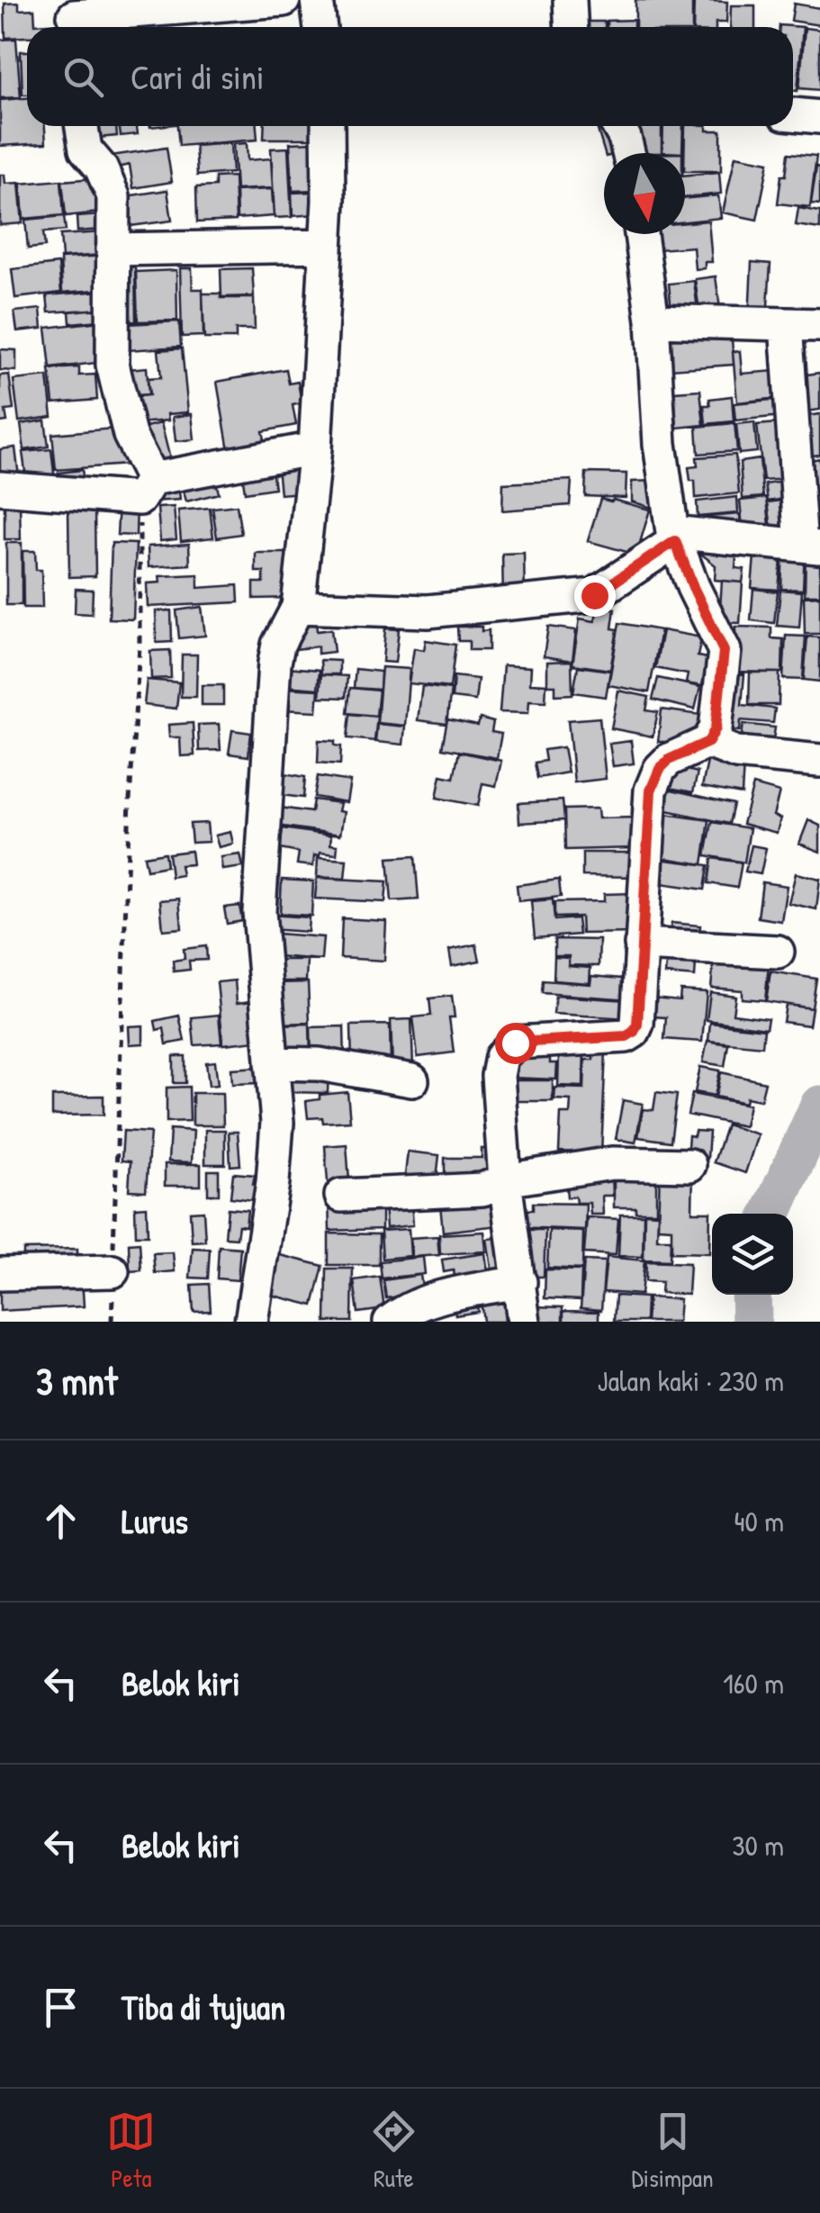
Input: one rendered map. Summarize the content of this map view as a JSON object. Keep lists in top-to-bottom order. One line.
{"north":"bottom","page":{"search":"Cari di sini","heading":["3 mnt","Jalan kaki · 230 m"],"list":[["Lurus","40 m"],["Belok kiri","160 m"],["Belok kiri","30 m"],"Tiba di tujuan"],"nav":["Peta","Rute","Disimpan"]}}
